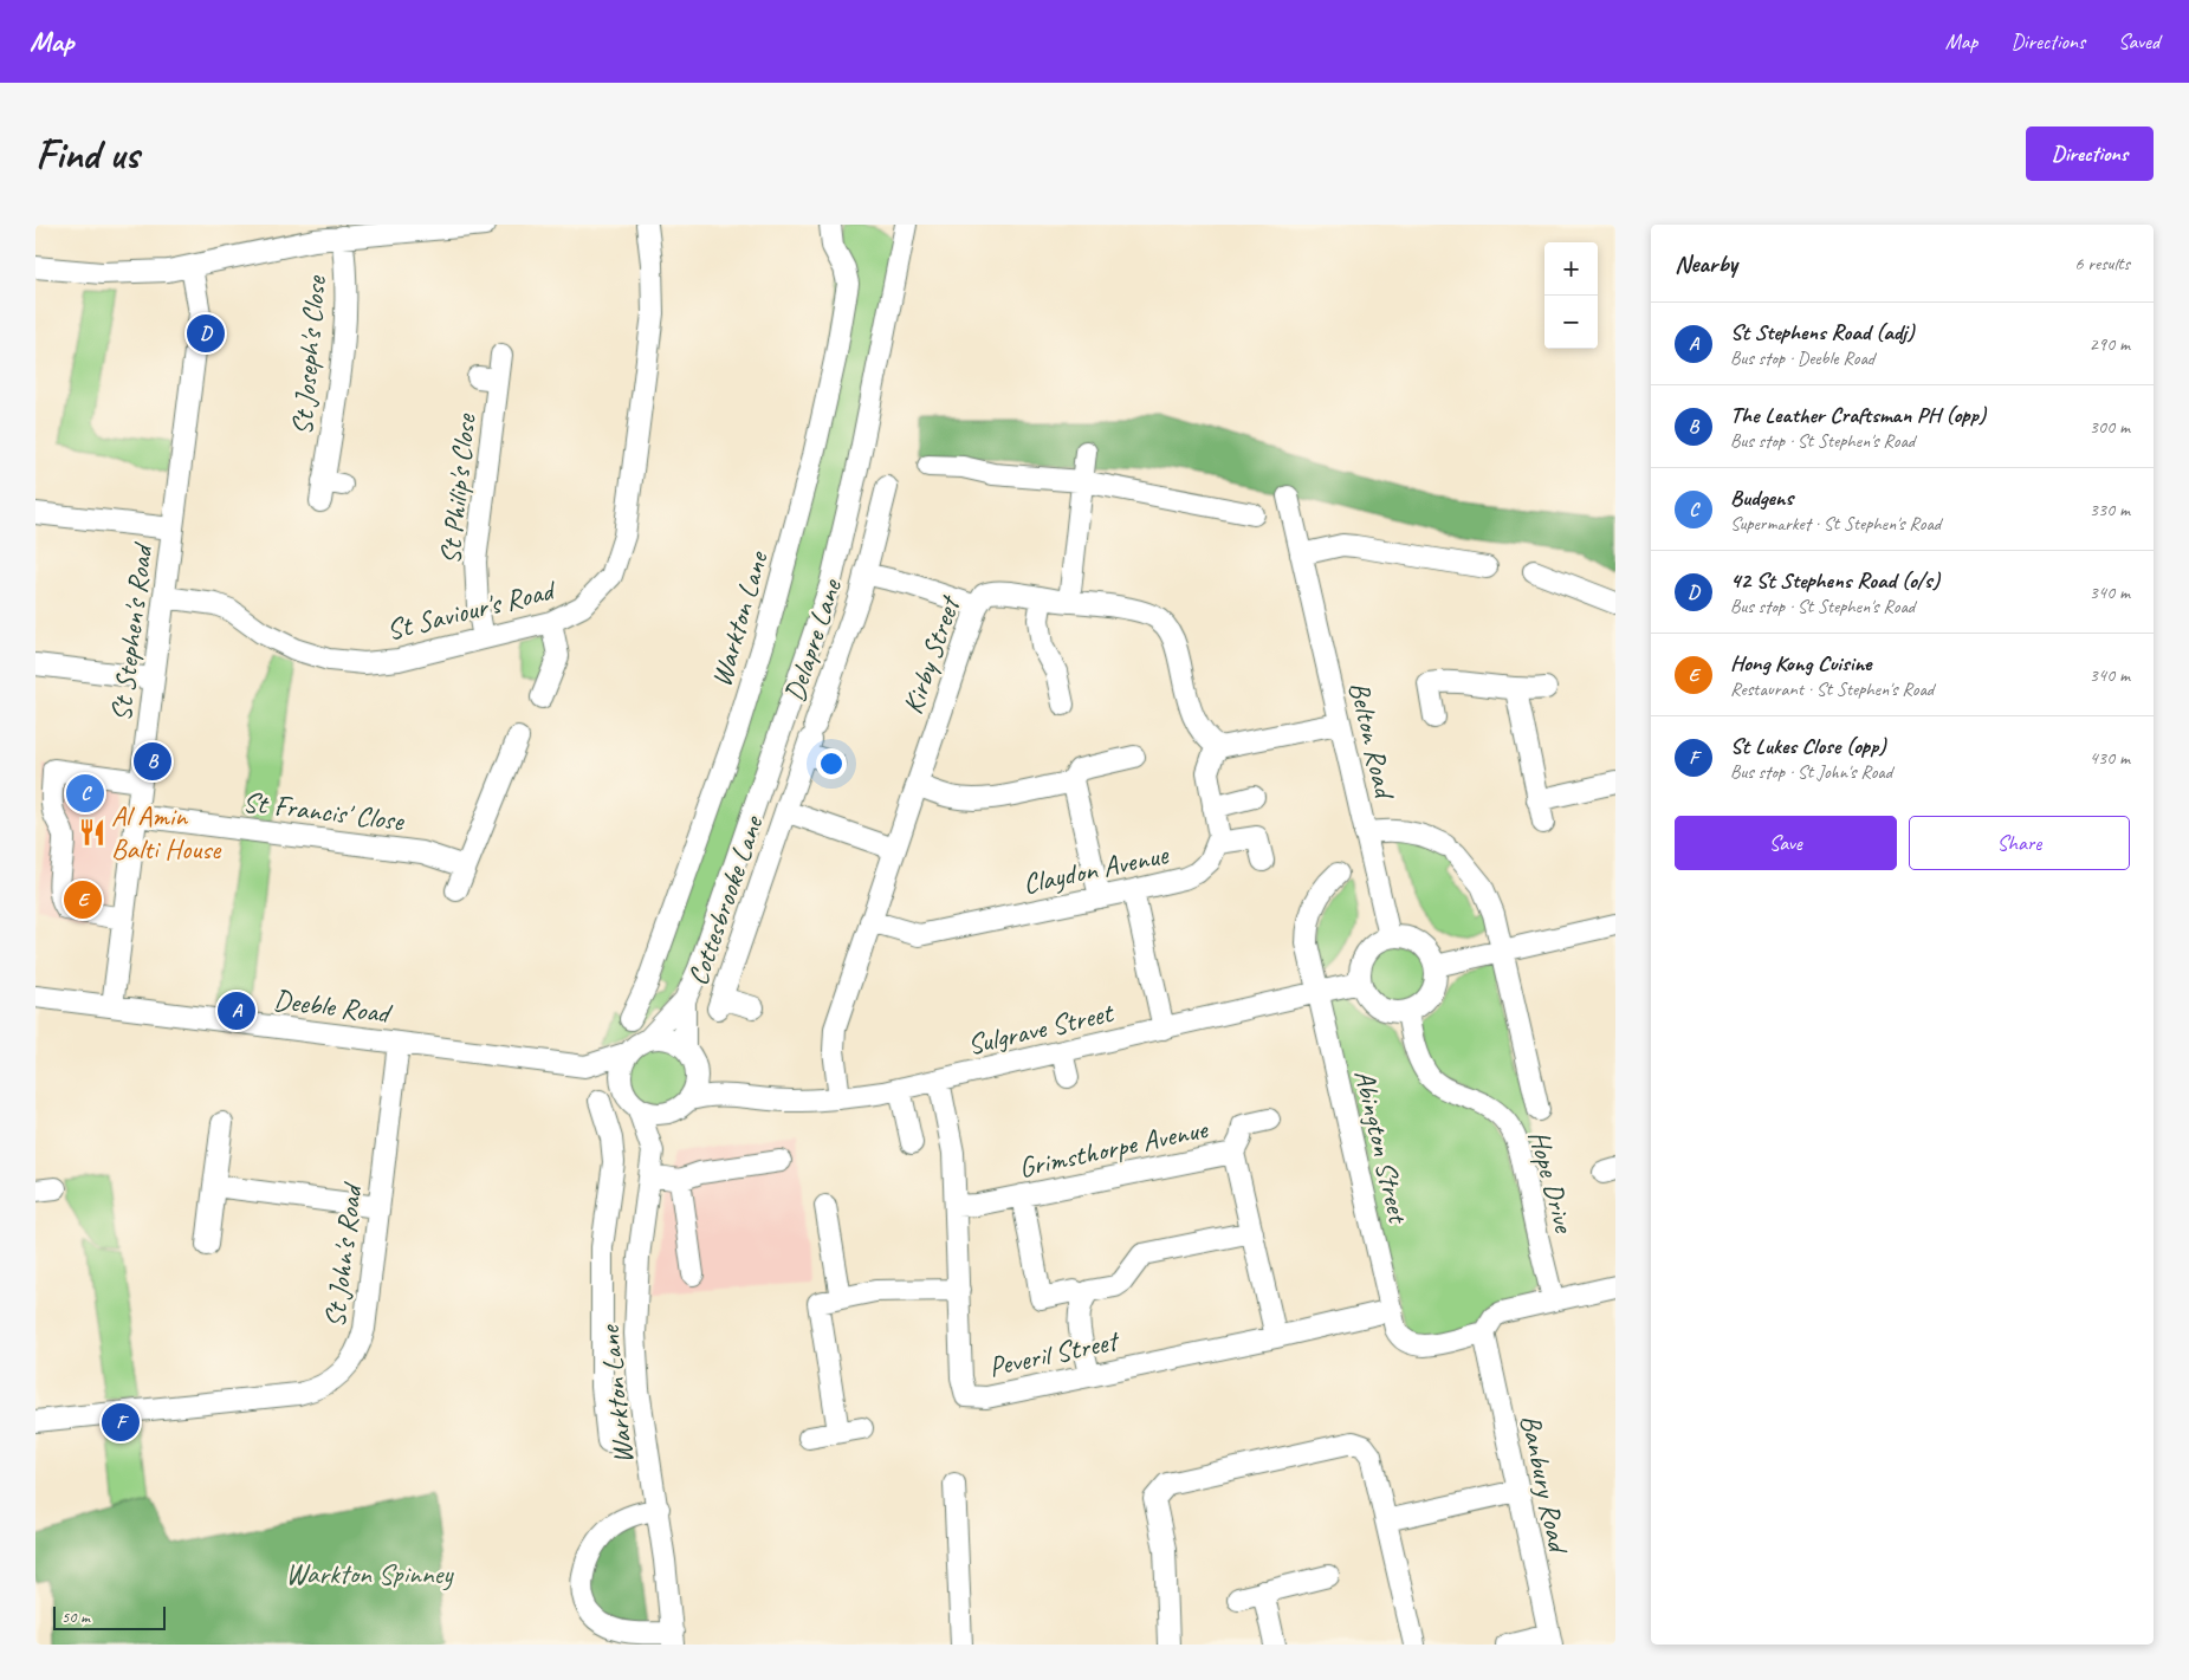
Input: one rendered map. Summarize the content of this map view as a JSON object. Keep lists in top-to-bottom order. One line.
{"streets":{"street":["St Joseph's Close","St Philip's Close","St Saviour's Road","Warkton Lane","St Stephen's Road","Delapre Lane","Kirby Street","Belton Road","St Francis' Close","Claydon Avenue","Cottesbrooke Lane","Deeble Road","Sulgrave Street","Abington Street","Grimsthorpe Avenue","Hope Drive","St John's Road","Peveril Street","Banbury Road"]},"crossings":[["St Philip's Close","St Saviour's Road"],["St Saviour's Road","St Stephen's Road"],["Warkton Lane","Deeble Road"],["Warkton Lane","Sulgrave Street"],["St Stephen's Road","St Francis' Close"],["St Stephen's Road","Deeble Road"],["Delapre Lane","Kirby Street"],["Delapre Lane","Cottesbrooke Lane"],["Kirby Street","Claydon Avenue"],["Kirby Street","Cottesbrooke Lane"],["Kirby Street","Sulgrave Street"],["Belton Road","Sulgrave Street"],["Belton Road","Hope Drive"],["Deeble Road","Sulgrave Street"],["Deeble Road","St John's Road"],["Sulgrave Street","Abington Street"],["Sulgrave Street","Hope Drive"],["Sulgrave Street","Peveril Street"],["Abington Street","Peveril Street"],["Abington Street","Banbury Road"],["Grimsthorpe Avenue","Peveril Street"]],"parks":["Warkton Spinney"],"places":{"restaurant":["Al Amin Balti House"]},"scale_bar":"50 m","page":{"header":"Map","nav":["Map","Directions","Saved"],"buttons":["Directions",["Save","Share"]],"title":"Find us","heading":["Nearby","6 results"],"map_buttons":["+","−"],"list":[{"mark":"A","name":"St Stephens Road (adj)","note":"Bus stop · Deeble Road","value":"290 m"},{"mark":"B","name":"The Leather Craftsman PH (opp)","note":"Bus stop · St Stephen's Road","value":"300 m"},{"mark":"C","name":"Budgens","note":"Supermarket · St Stephen's Road","value":"330 m"},{"mark":"D","name":"42 St Stephens Road (o/s)","note":"Bus stop · St Stephen's Road","value":"340 m"},{"mark":"E","name":"Hong Kong Cuisine","note":"Restaurant · St Stephen's Road","value":"340 m"},{"mark":"F","name":"St Lukes Close (opp)","note":"Bus stop · St John's Road","value":"430 m"}],"pins":["D","B","C","E","A","F"],"scale":"50 m"}}
